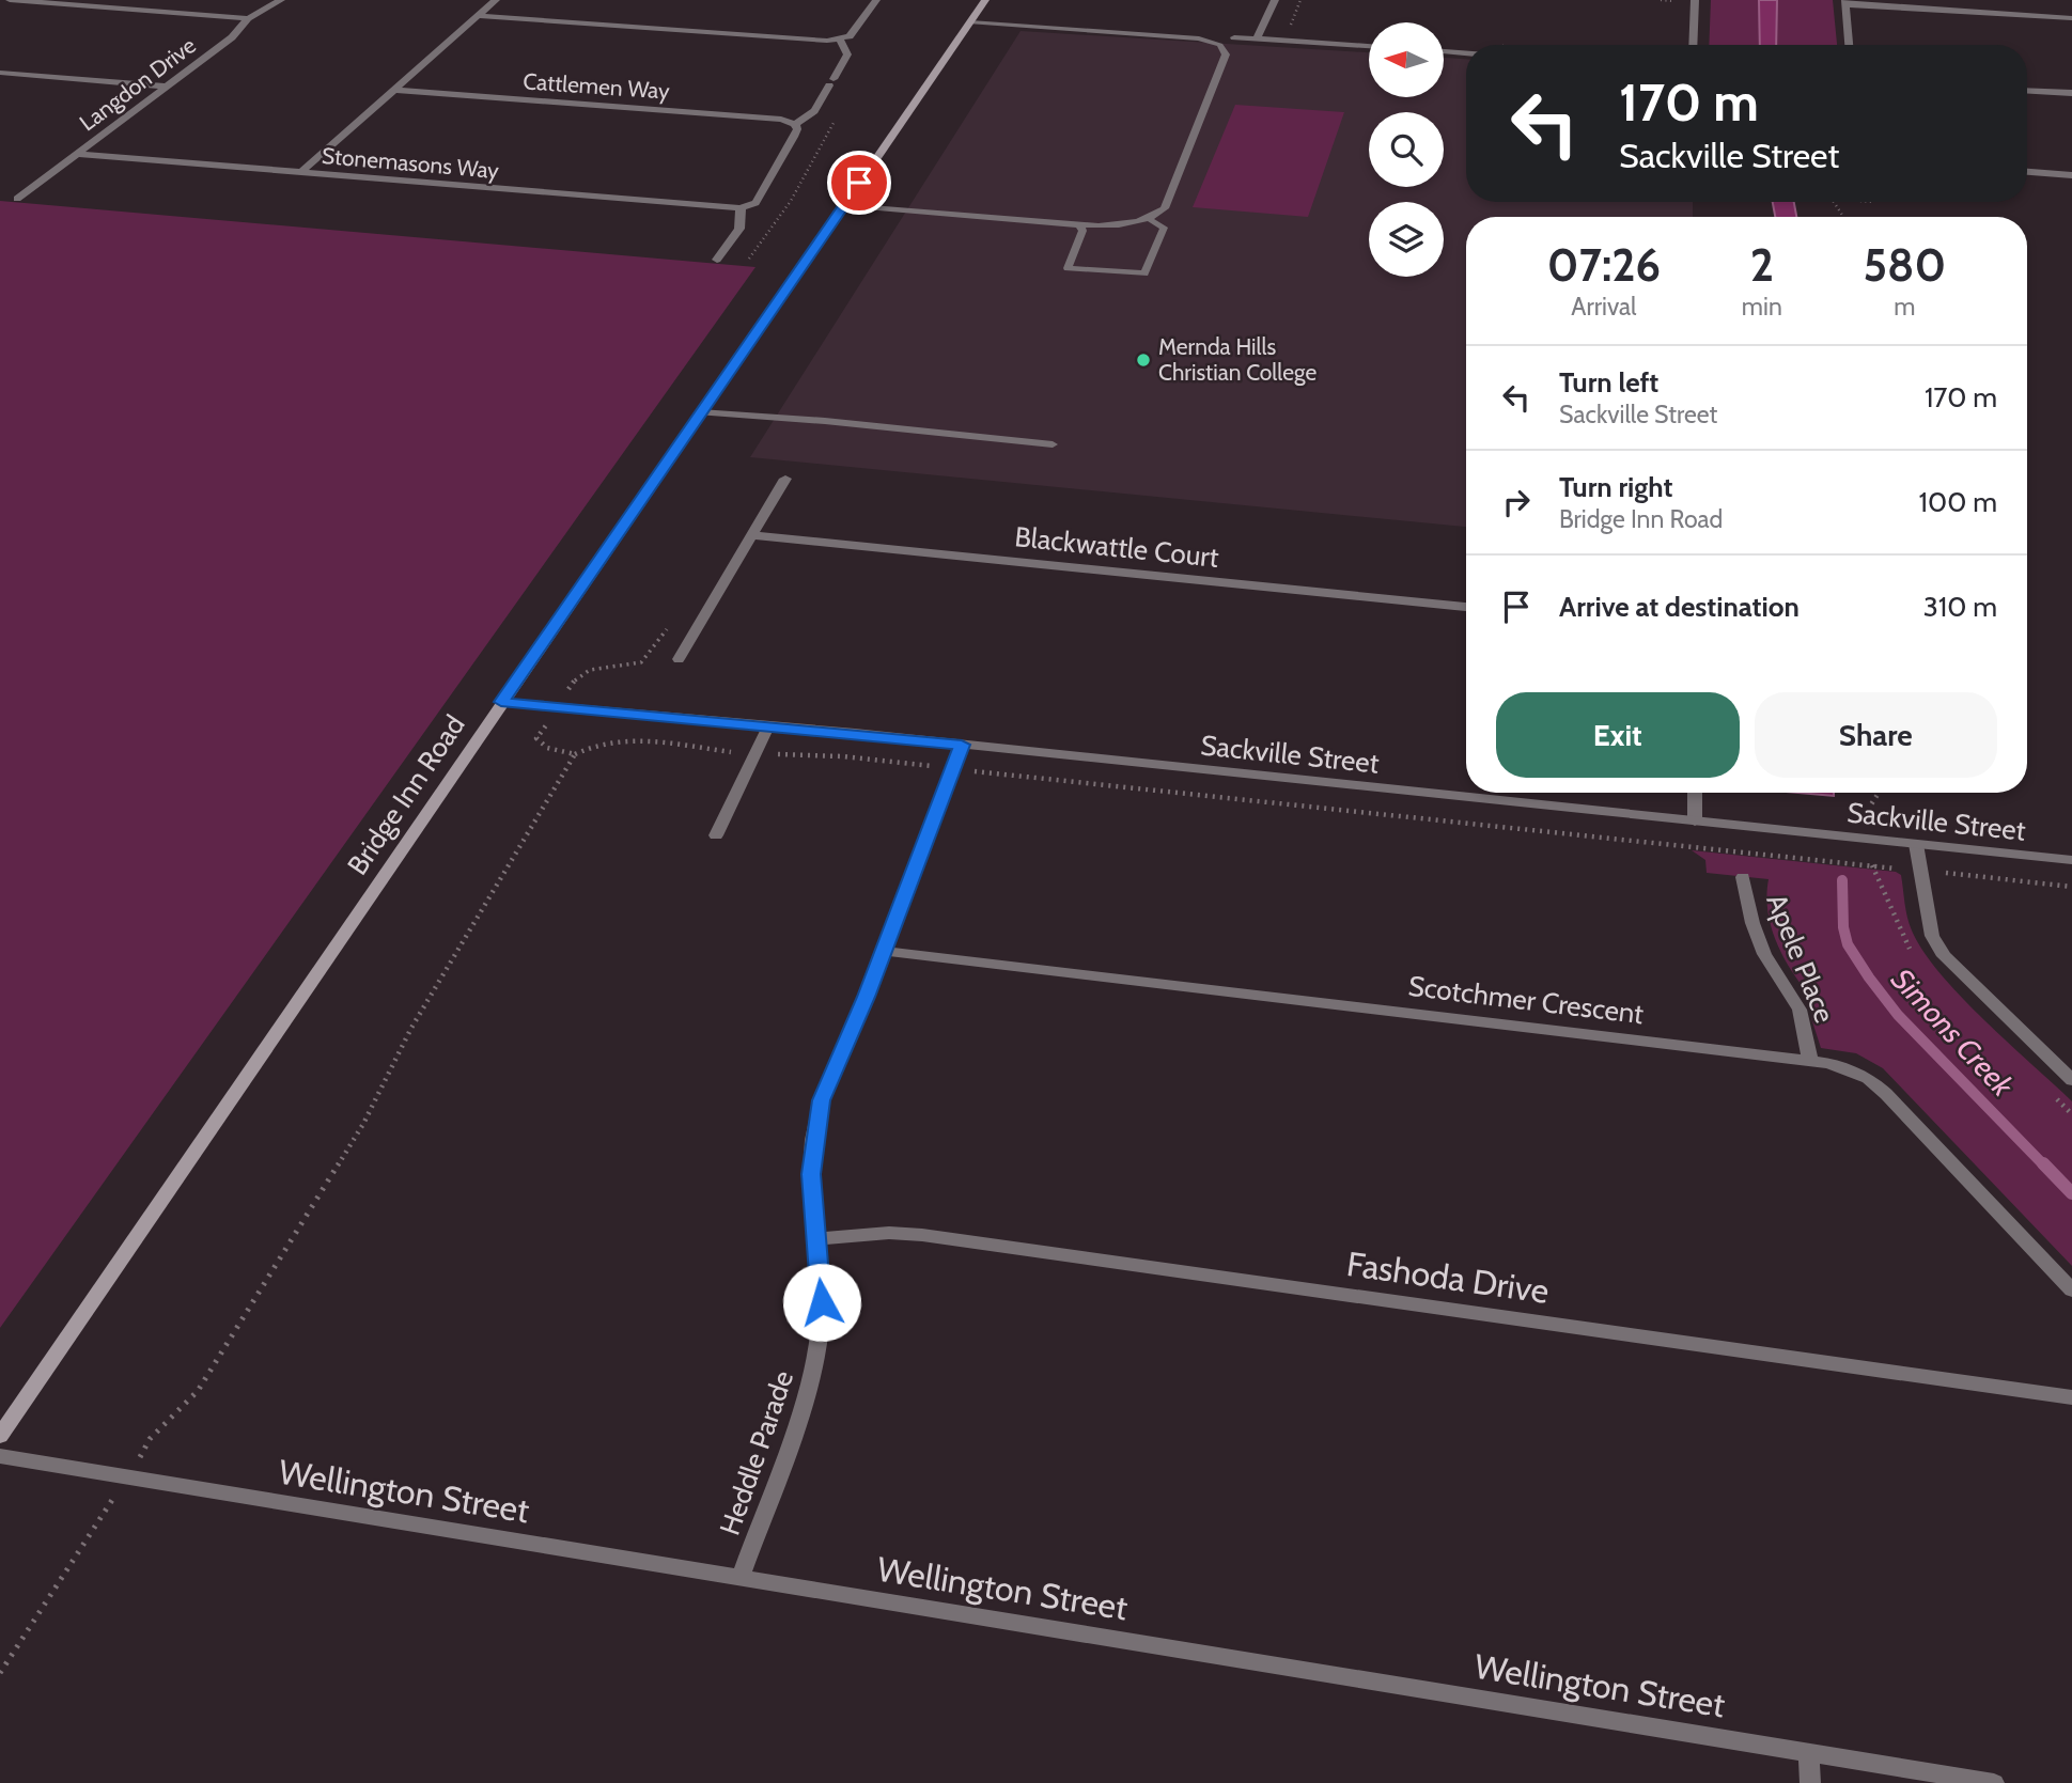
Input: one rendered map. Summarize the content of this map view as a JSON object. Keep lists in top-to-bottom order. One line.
{"streets":{"main road":["Bridge Inn Road"],"street":["Langdon Drive","Cattlemen Way","Stonemasons Way","Blackwattle Court","Sackville Street","Apele Place","Scotchmer Crescent","Fashoda Drive","Heddle Parade","Wellington Street"]},"crossings":[["Langdon Drive","Stonemasons Way"],["Sackville Street","Bridge Inn Road"],["Sackville Street","Heddle Parade"],["Apele Place","Scotchmer Crescent"],["Scotchmer Crescent","Heddle Parade"],["Fashoda Drive","Heddle Parade"],["Heddle Parade","Wellington Street"]],"water":["Simons Creek"],"places":["Mernda Hills Christian College"],"north":"left","page":{"turn":["170 m","Sackville Street"],"eta":["07:26","Arrival","2","min","580","m"],"list":[{"name":"Turn left","note":"Sackville Street","value":"170 m"},{"name":"Turn right","note":"Bridge Inn Road","value":"100 m"},{"name":"Arrive at destination","value":"310 m"}],"buttons":["Exit","Share"]}}
